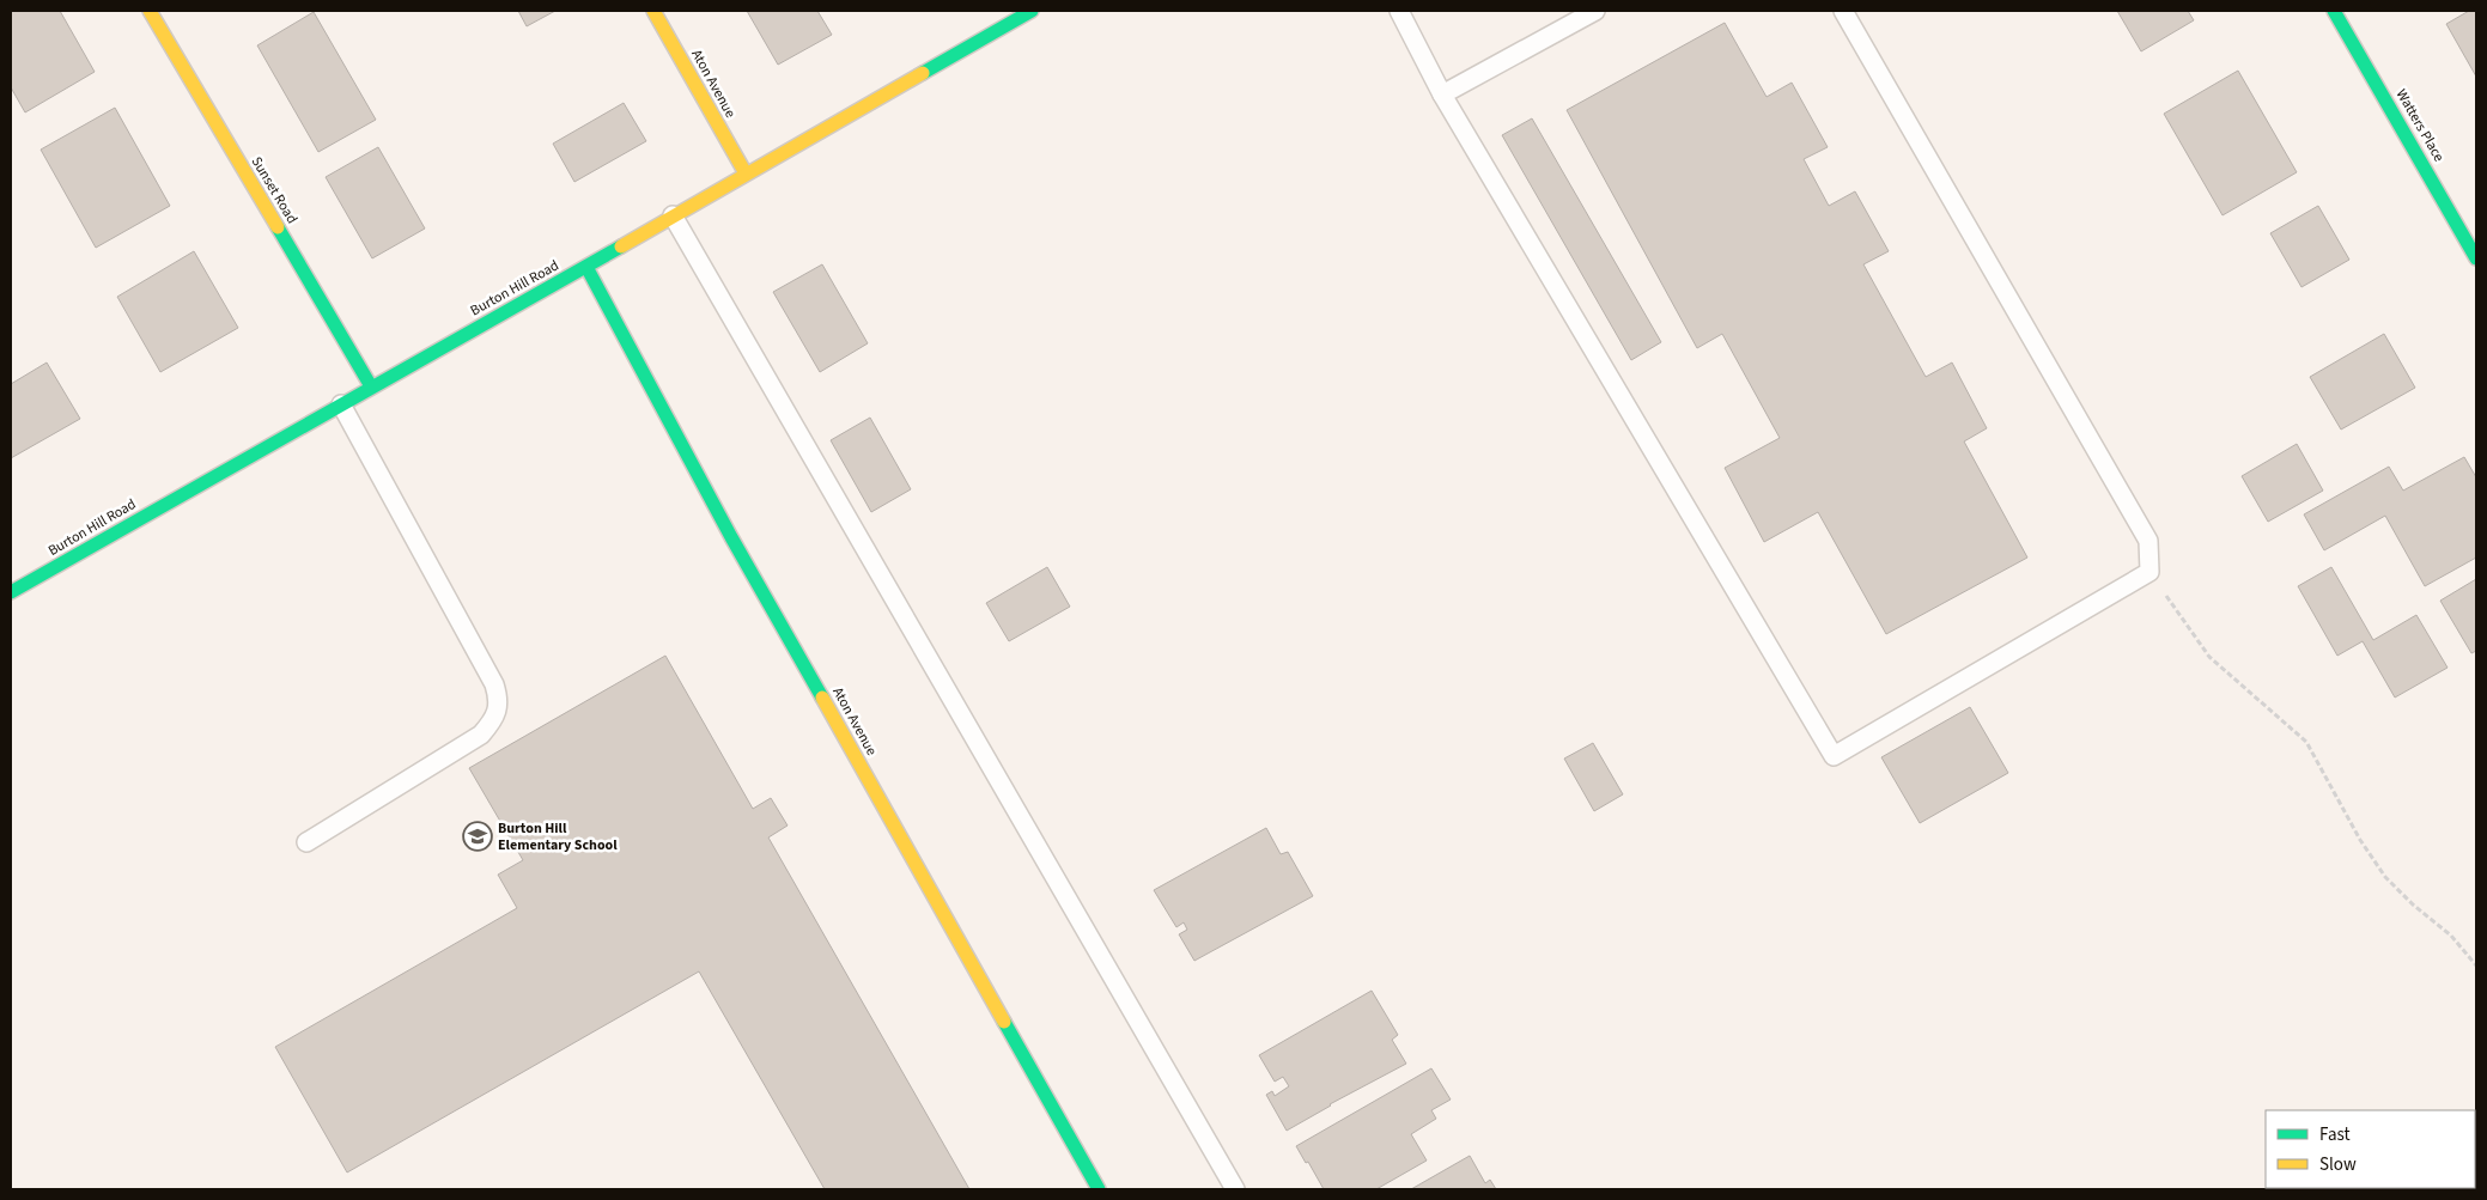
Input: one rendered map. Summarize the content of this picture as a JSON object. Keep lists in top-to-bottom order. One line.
{"streets":{"street":["Aton Avenue","Watters Place","Sunset Road","Burton Hill Road"]},"crossings":[["Aton Avenue","Burton Hill Road"],["Sunset Road","Burton Hill Road"]],"places":{"school or university":["Burton Hill Elementary School"]},"legend":["Fast","Slow"]}
